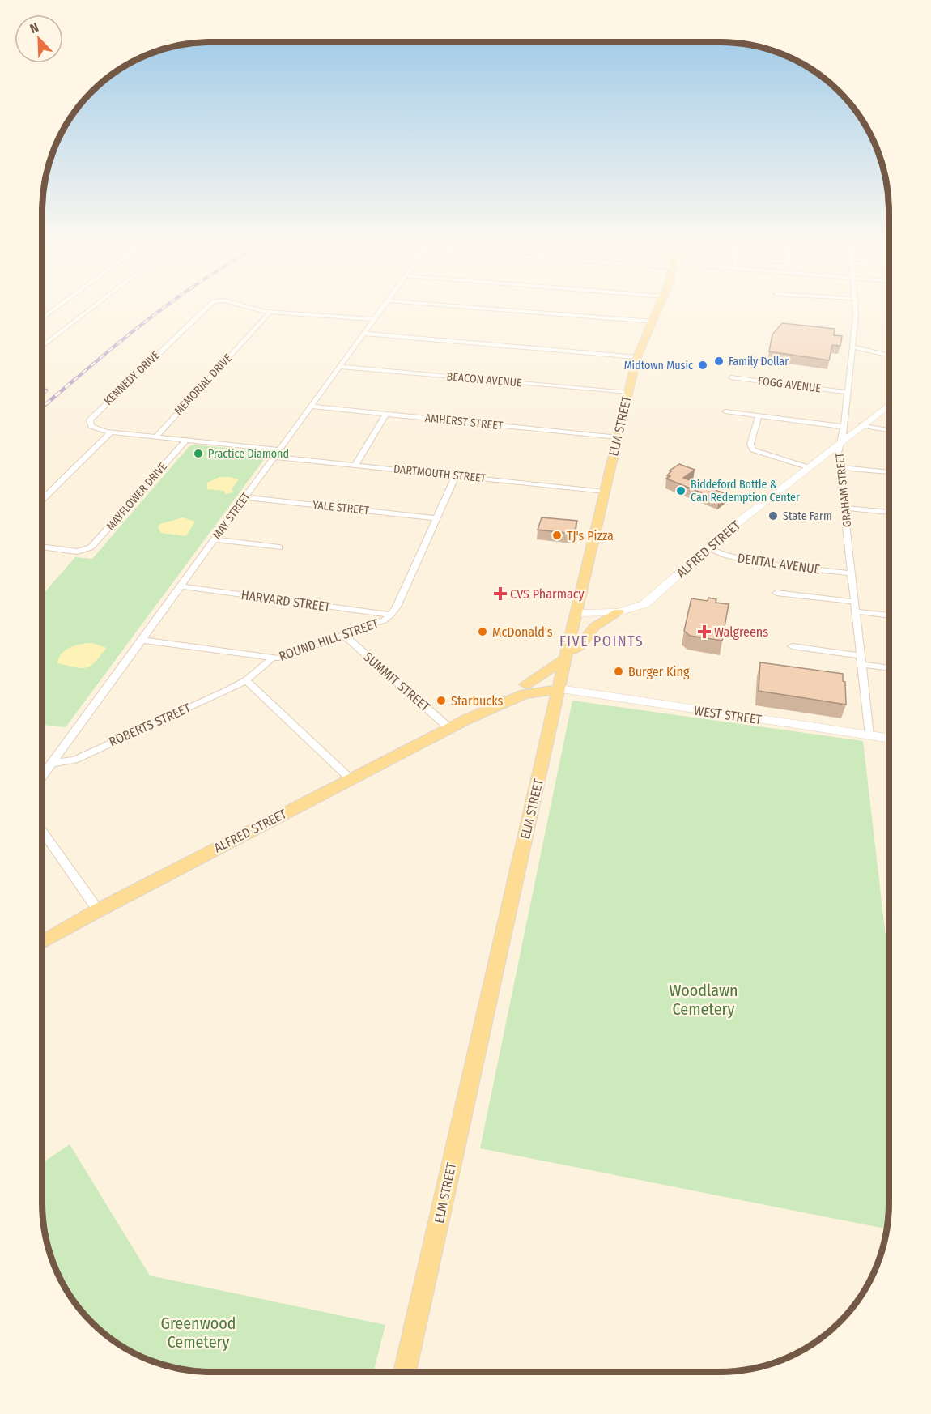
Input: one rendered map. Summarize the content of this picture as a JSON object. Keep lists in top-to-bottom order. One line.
{"streets":{"main road":["ELM STREET","ALFRED STREET","WEST STREET"],"street":["KENNEDY DRIVE","BEACON AVENUE","MEMORIAL DRIVE","FOGG AVENUE","AMHERST STREET","DARTMOUTH STREET","GRAHAM STREET","MAYFLOWER DRIVE","YALE STREET","MAY STREET","DENTAL AVENUE","HARVARD STREET","ROUND HILL STREET","SUMMIT STREET","ROBERTS STREET"]},"crossings":[["KENNEDY DRIVE","MEMORIAL DRIVE"],["BEACON AVENUE","ELM STREET"],["BEACON AVENUE","MAY STREET"],["FOGG AVENUE","GRAHAM STREET"],["AMHERST STREET","ELM STREET"],["AMHERST STREET","MAY STREET"],["ELM STREET","DARTMOUTH STREET"],["ELM STREET","ALFRED STREET"],["ELM STREET","WEST STREET"],["DARTMOUTH STREET","MAY STREET"],["DARTMOUTH STREET","ROUND HILL STREET"],["GRAHAM STREET","ALFRED STREET"],["GRAHAM STREET","DENTAL AVENUE"],["GRAHAM STREET","WEST STREET"],["YALE STREET","MAY STREET"],["YALE STREET","ROUND HILL STREET"],["MAY STREET","HARVARD STREET"],["MAY STREET","ROUND HILL STREET"],["MAY STREET","ROBERTS STREET"],["ALFRED STREET","DENTAL AVENUE"],["ALFRED STREET","SUMMIT STREET"],["ALFRED STREET","WEST STREET"],["HARVARD STREET","ROUND HILL STREET"],["ROUND HILL STREET","SUMMIT STREET"],["ROUND HILL STREET","ROBERTS STREET"]],"districts":["FIVE POINTS"],"parks":["Woodlawn Cemetery","Greenwood Cemetery"],"places":{"other":["Family Dollar","Midtown Music","Practice Diamond","Biddeford Bottle & Can Redemption Center","State Farm","TJ's Pizza","McDonald's","Burger King","Starbucks"],"health":["CVS Pharmacy","Walgreens"]},"north":"top left"}
